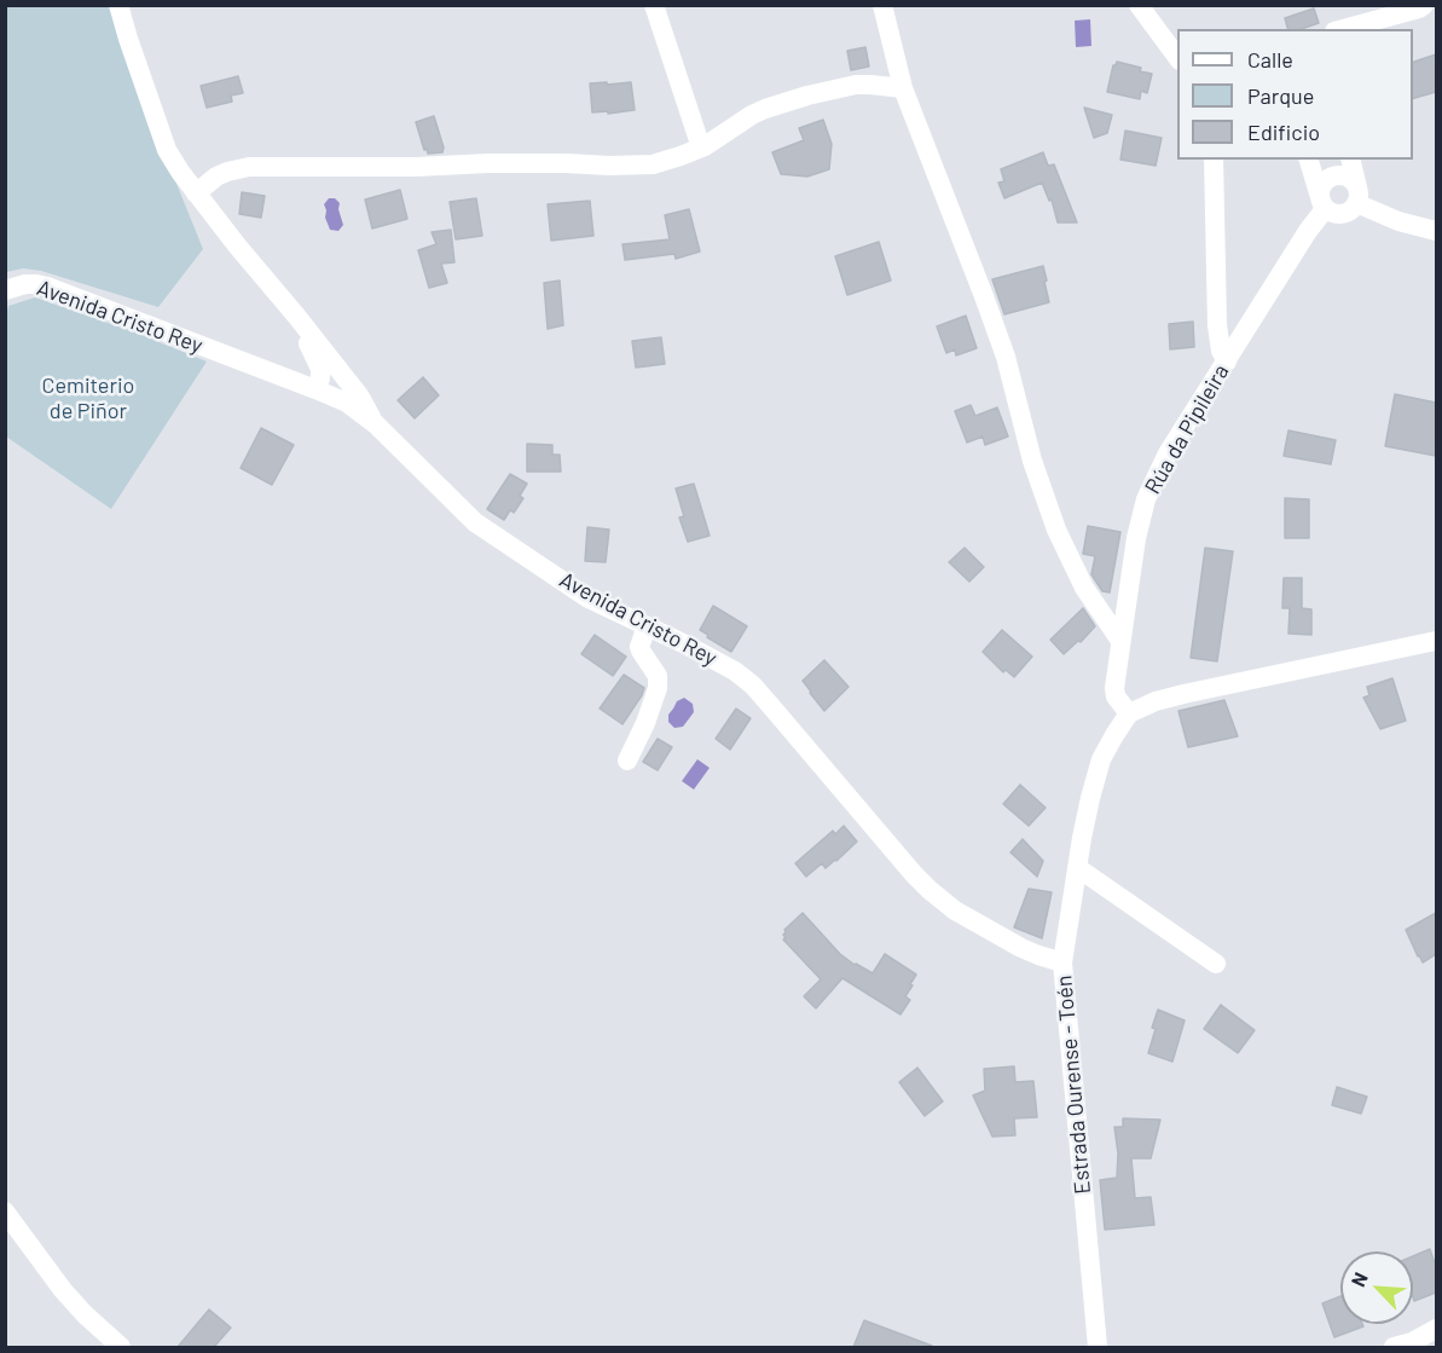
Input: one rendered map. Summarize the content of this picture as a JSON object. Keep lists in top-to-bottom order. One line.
{"streets":{"street":["Avenida Cristo Rey","Rúa da Pipileira","Estrada Ourense - Toén"]},"crossings":[["Avenida Cristo Rey","Estrada Ourense - Toén"],["Rúa da Pipileira","Estrada Ourense - Toén"]],"parks":["Cemiterio de Piñor"],"legend":["Calle","Parque","Edificio"],"north":"top left"}
